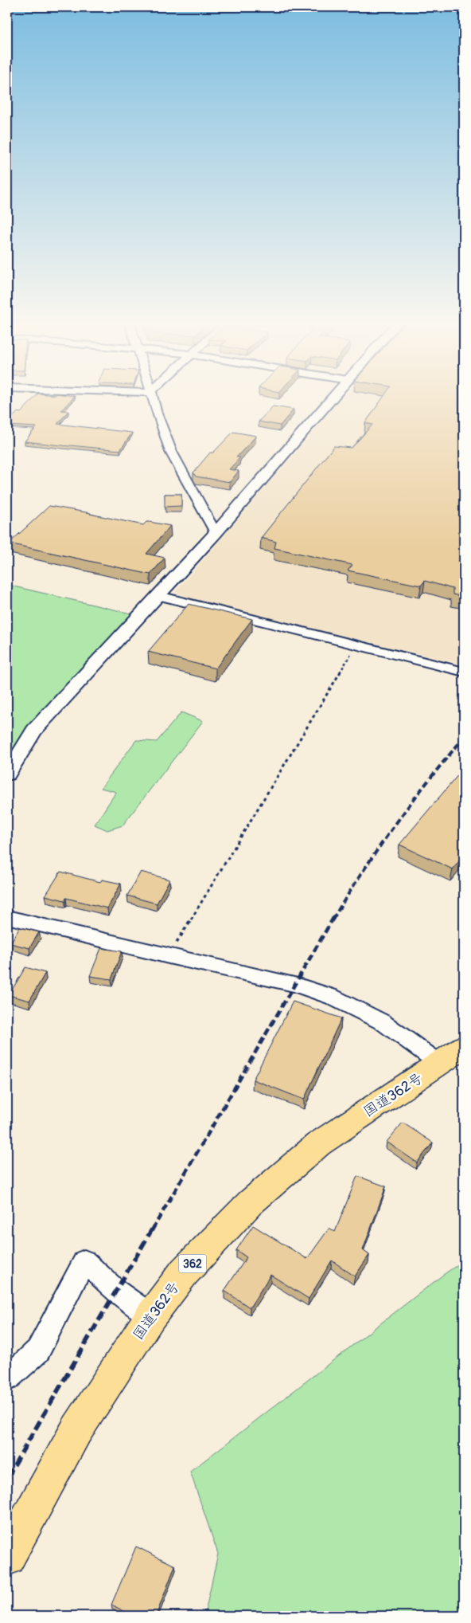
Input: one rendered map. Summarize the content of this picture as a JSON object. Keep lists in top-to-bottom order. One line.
{"streets":{"highway":["国道362号","362"]}}
